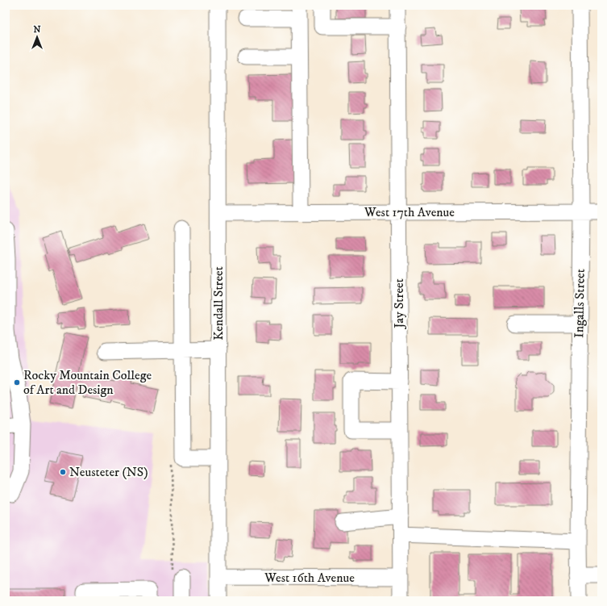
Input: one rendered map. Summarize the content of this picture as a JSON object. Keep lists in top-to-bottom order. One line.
{"streets":{"street":["West 17th Avenue","Kendall Street","Jay Street","Ingalls Street","West 16th Avenue"]},"crossings":[["West 17th Avenue","Kendall Street"],["West 17th Avenue","Jay Street"],["West 17th Avenue","Ingalls Street"],["Kendall Street","West 16th Avenue"],["Jay Street","West 16th Avenue"]],"places":["Rocky Mountain College of Art and Design","Neusteter (NS)"],"north":"top"}
